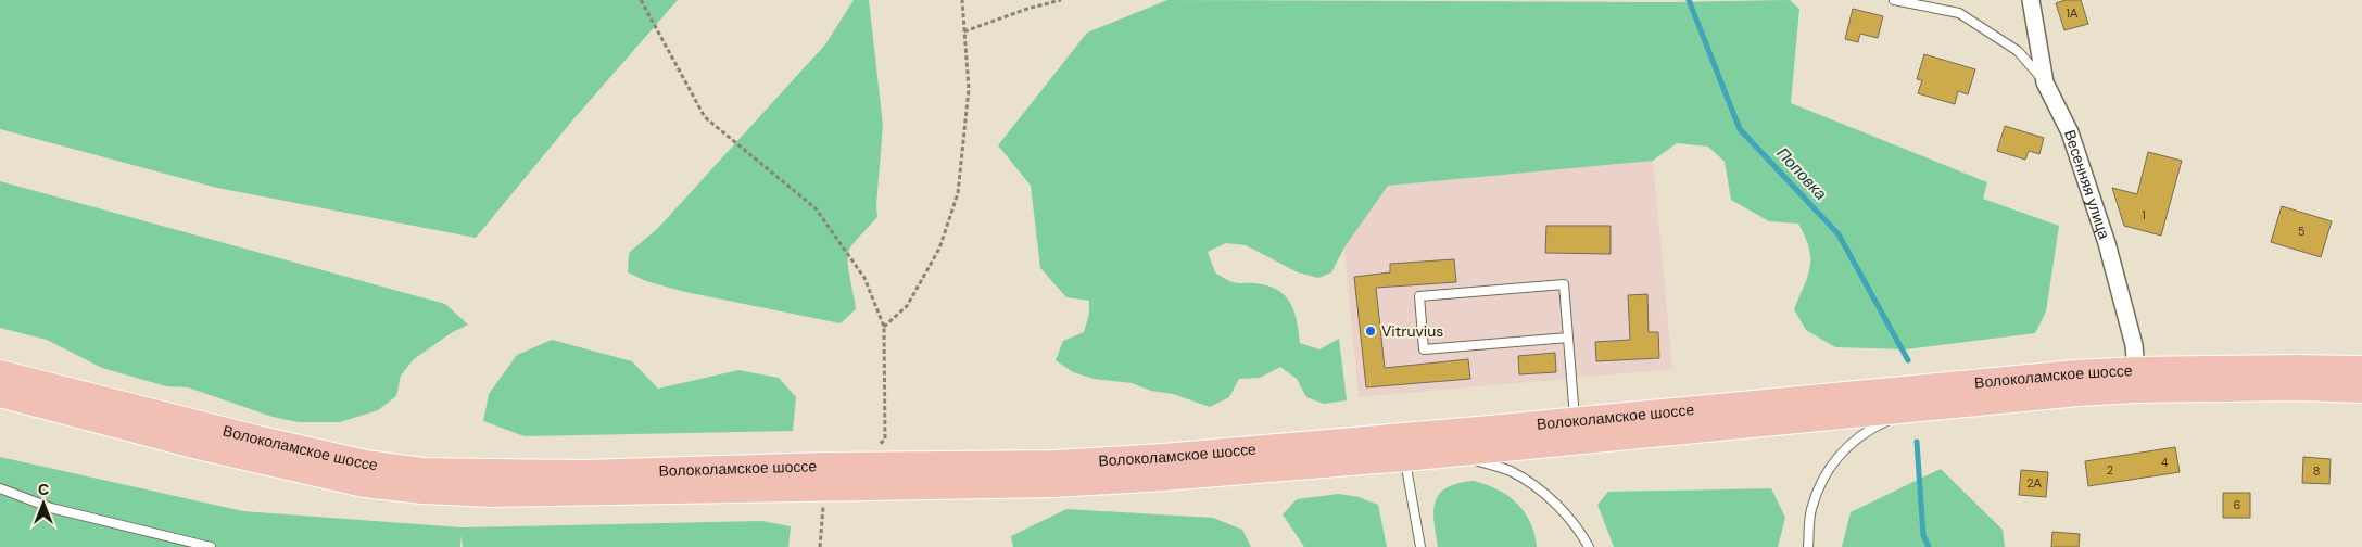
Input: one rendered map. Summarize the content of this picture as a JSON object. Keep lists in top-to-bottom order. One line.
{"streets":{"main road":["Волоколамское шоссе"],"street":["Весенняя улица"]},"crossings":[["Весенняя улица","Волоколамское шоссе"]],"water":["Поповка"],"places":["Vitruvius"],"house_numbers":["1А","1","5","4","2","8","2А","6"],"north":"top"}
